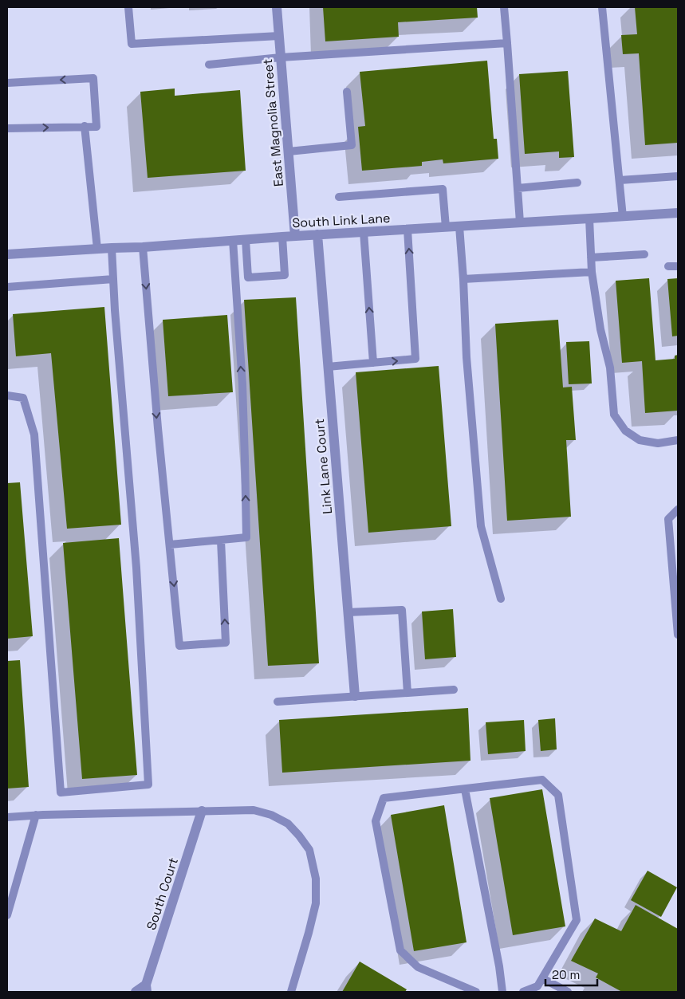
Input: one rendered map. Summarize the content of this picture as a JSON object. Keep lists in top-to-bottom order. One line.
{"streets":{"street":["East Magnolia Street","South Link Lane","Link Lane Court","South Court"]},"crossings":[["East Magnolia Street","South Link Lane"],["South Link Lane","Link Lane Court"]],"scale_bar":"20 m"}
